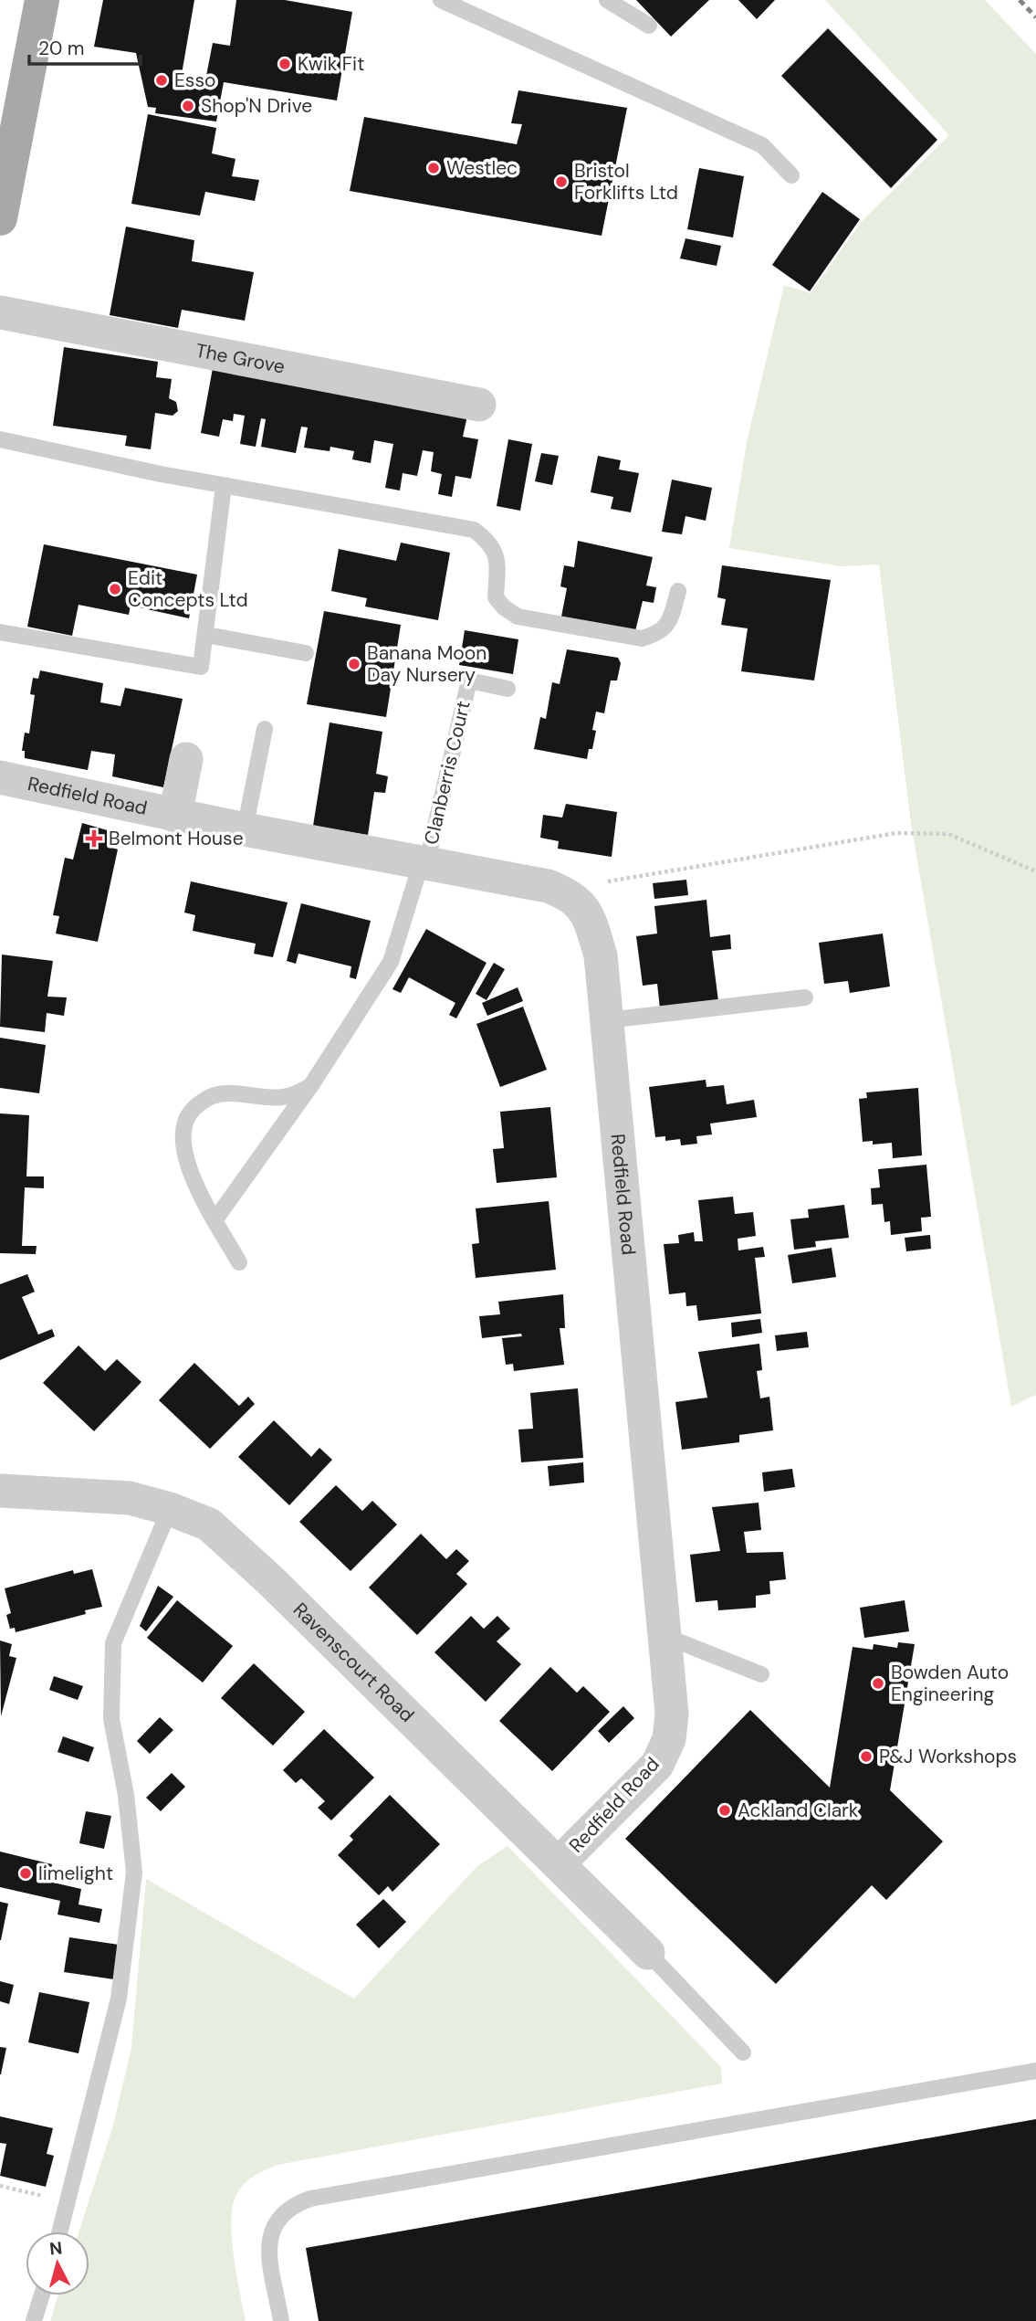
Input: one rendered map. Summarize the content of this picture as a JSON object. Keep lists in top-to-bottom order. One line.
{"streets":{"street":["The Grove","Redfield Road","Ravenscourt Road"],"lane":["Clanberris Court"]},"crossings":[["Clanberris Court","Redfield Road"],["Redfield Road","Ravenscourt Road"]],"places":{"other":["Kwik Fit","Esso","Shop'N Drive","Westlec","Bristol Forklifts Ltd","Edit Concepts Ltd","Banana Moon Day Nursery","Bowden Auto Engineering","P&J Workshops","Ackland Clark","limelight"],"health":["Belmont House"]},"scale_bar":"20 m","north":"top"}
